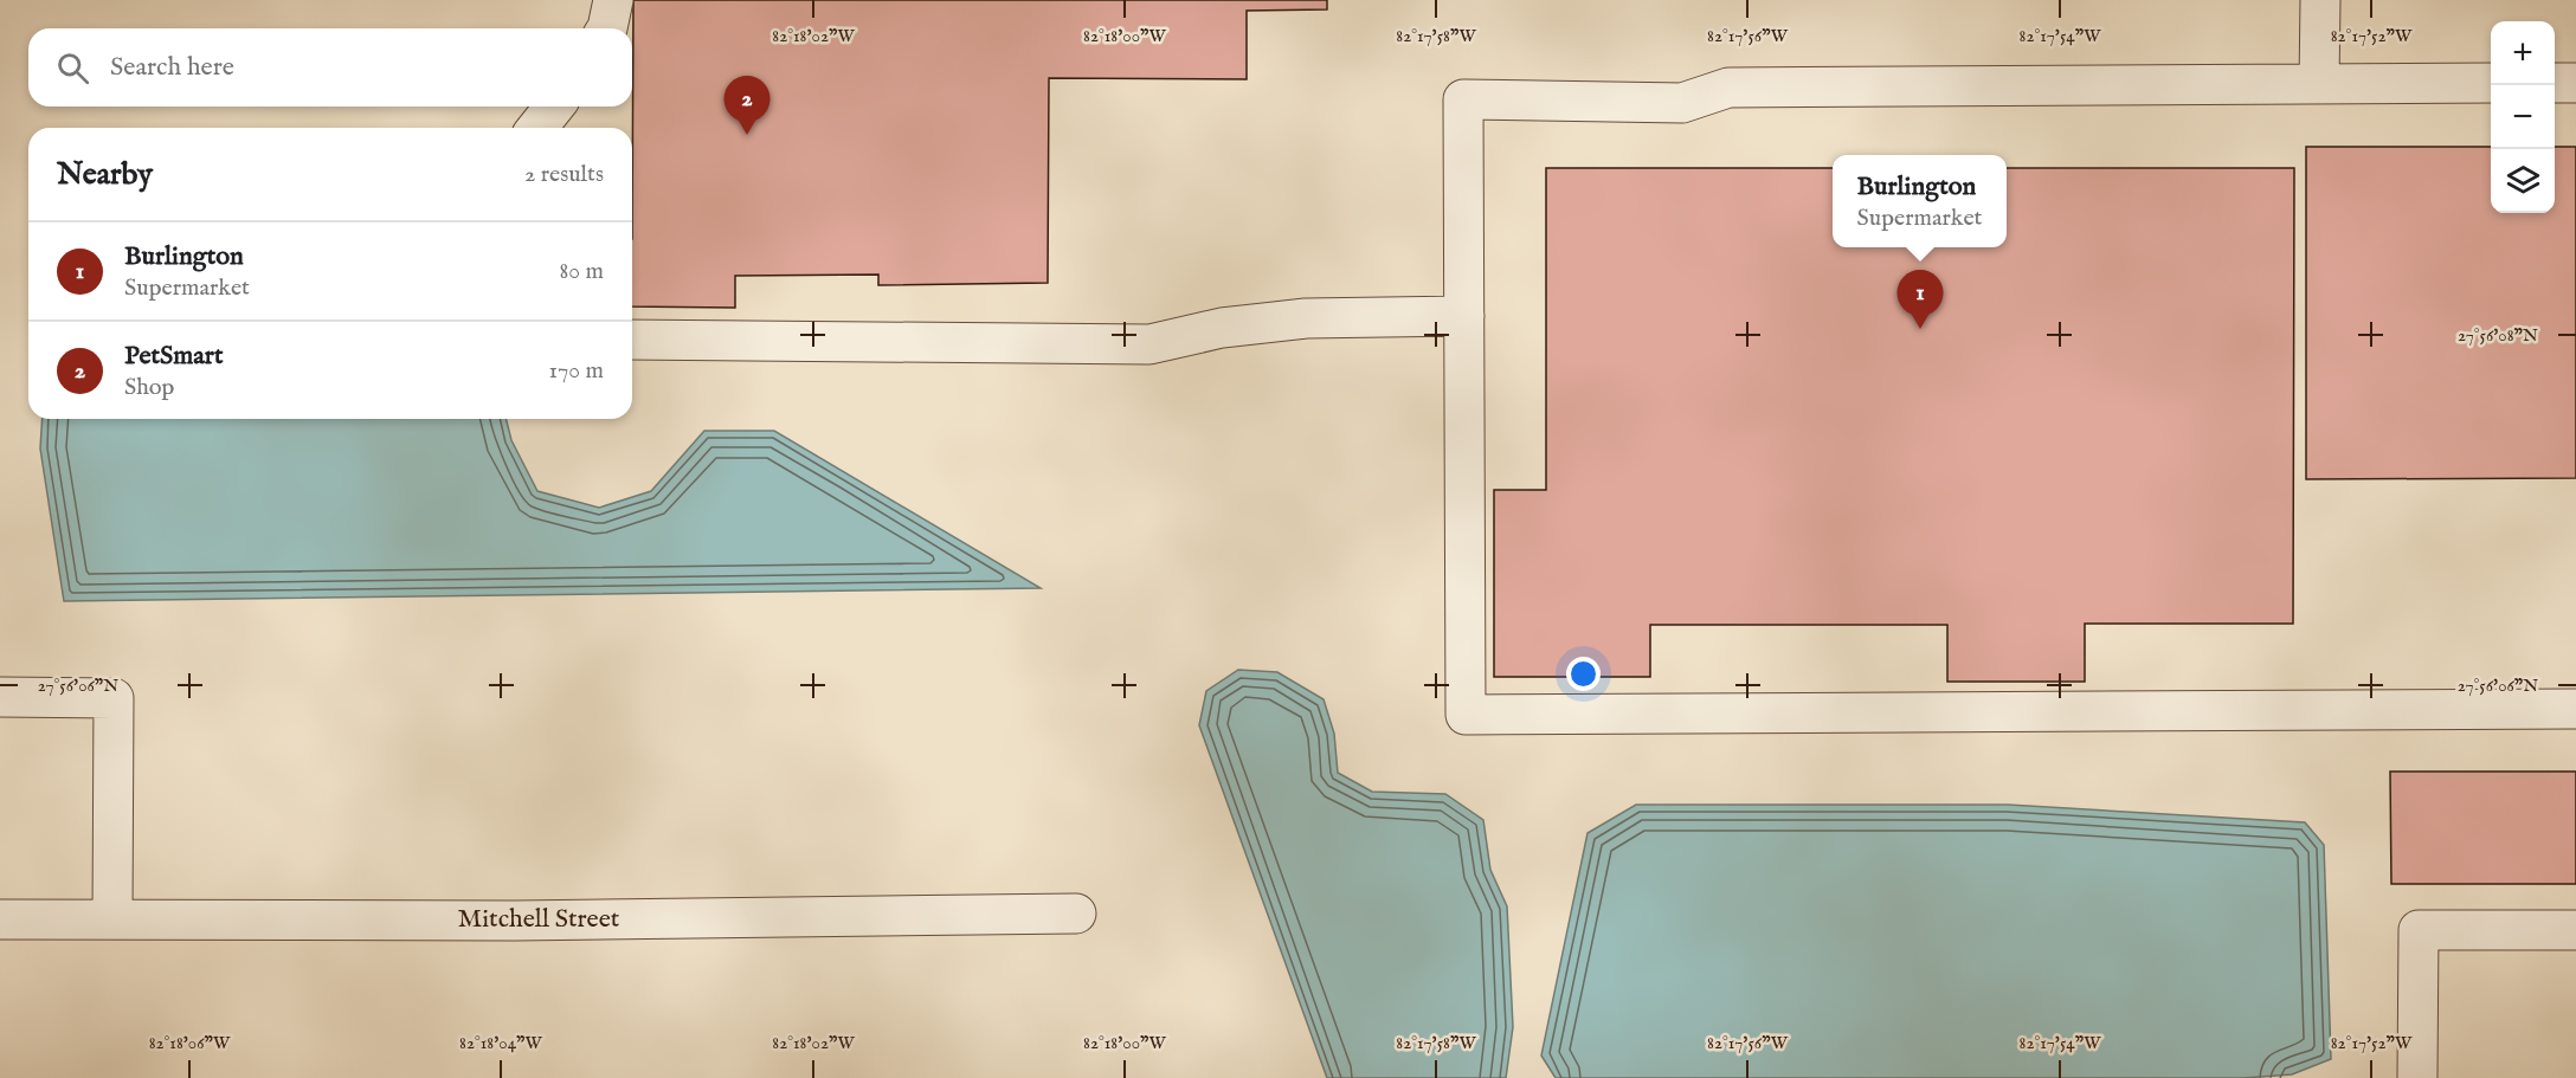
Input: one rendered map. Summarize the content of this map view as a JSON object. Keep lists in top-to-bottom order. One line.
{"streets":{"street":["Mitchell Street"]},"page":{"map_buttons":["+","−"],"search":"Search here","pins":["2","1"],"heading":["Nearby","2 results"],"popup":["Burlington","Supermarket"],"list":[{"mark":"1","name":"Burlington","note":"Supermarket","value":"80 m"},{"mark":"2","name":"PetSmart","note":"Shop","value":"170 m"}]},"coordinates":["82°18'02\"W","82°18'00\"W","82°17'58\"W","82°17'56\"W","82°17'54\"W","82°17'52\"W","27°56'08\"N","27°56'06\"N","82°18'06\"W","82°18'04\"W"]}
